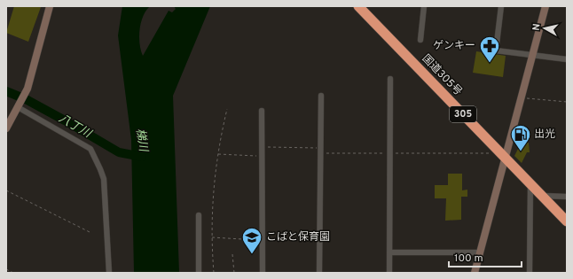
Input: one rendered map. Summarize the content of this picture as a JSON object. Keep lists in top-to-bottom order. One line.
{"streets":{"highway":["国道305号","305"]},"water":["八丁川","梯川"],"places":{"pharmacy":["ゲンキー"],"fuel station":["出光"],"school or university":["こばと保育園"]},"scale_bar":"100 m","north":"left"}
